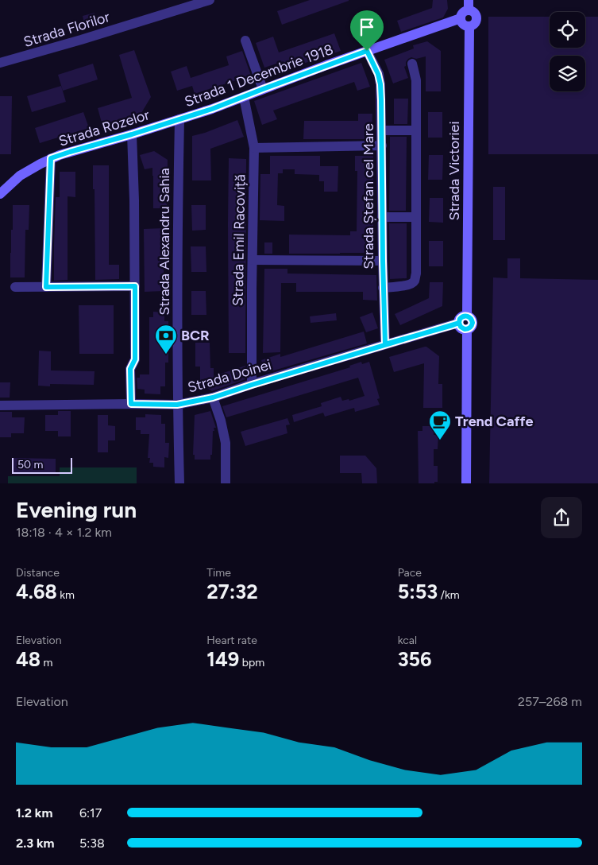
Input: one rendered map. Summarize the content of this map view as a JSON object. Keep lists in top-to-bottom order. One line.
{"streets":{"main road":["Strada 1 Decembrie 1918","Strada Rozelor","Strada Victoriei"],"street":["Strada Florilor","Strada Ștefan cel Mare","Strada Emil Racoviță","Strada Alexandru Sahia","Strada Doinei"]},"crossings":[["Strada 1 Decembrie 1918","Strada Rozelor"],["Strada 1 Decembrie 1918","Strada Victoriei"],["Strada 1 Decembrie 1918","Strada Ștefan cel Mare"],["Strada 1 Decembrie 1918","Strada Emil Racoviță"],["Strada 1 Decembrie 1918","Strada Alexandru Sahia"],["Strada Rozelor","Strada Alexandru Sahia"],["Strada Victoriei","Strada Doinei"],["Strada Ștefan cel Mare","Strada Doinei"],["Strada Emil Racoviță","Strada Doinei"],["Strada Alexandru Sahia","Strada Doinei"]],"places":{"bank":["BCR"],"cafe":["Trend Caffe"]},"scale_bar":"50 m","page":{"scale":"50 m","heading":["Evening run","18:18 · 4 × 1.2 km"],"stats":[["Distance","4.68 km"],["Time","27:32"],["Pace","5:53 /km"],["Elevation","48 m"],["Heart rate","149 bpm"],["kcal","356"]],"chart":["Elevation","257–268 m"],"list":[{"name":"1.2 km","note":"6:17"},{"name":"2.3 km","note":"5:38"}]}}
